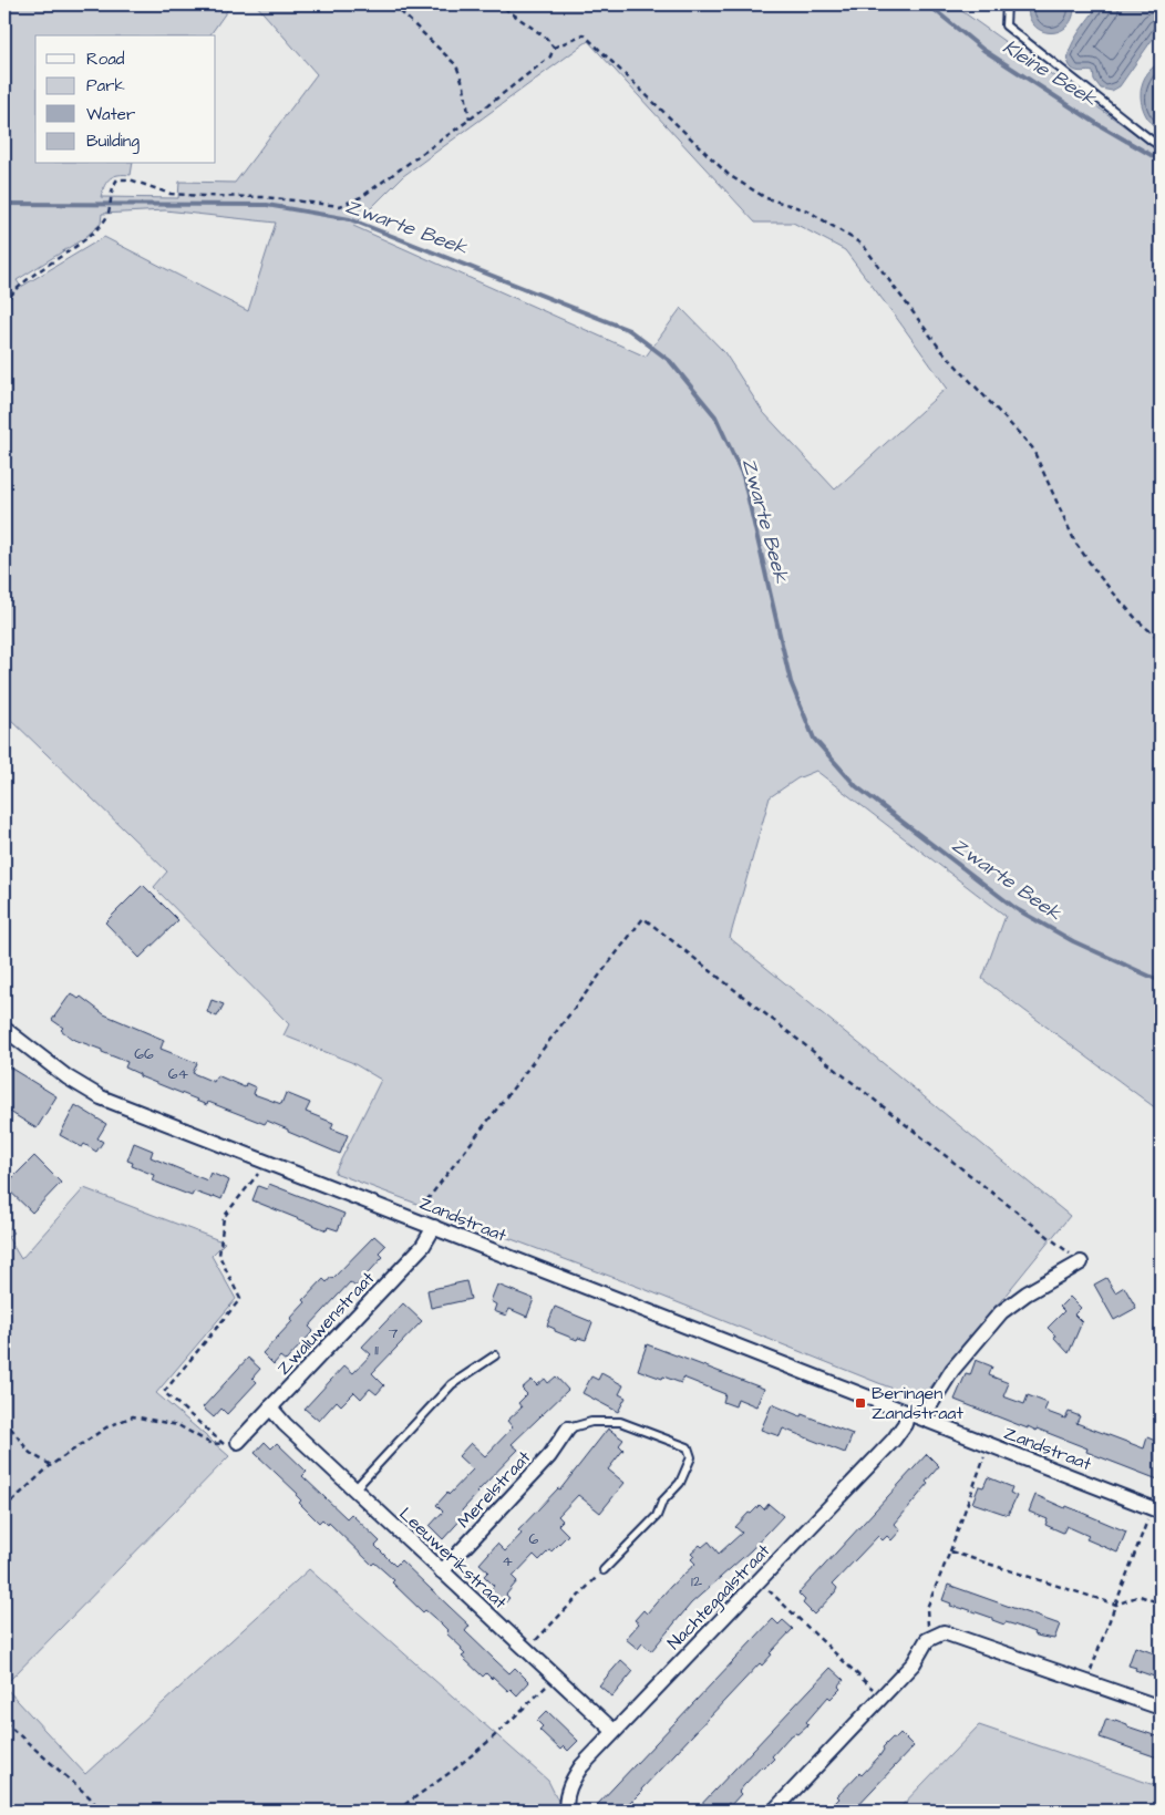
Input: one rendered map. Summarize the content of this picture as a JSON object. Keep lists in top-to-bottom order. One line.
{"streets":{"street":["Zandstraat","Zwaluwenstraat","Merelstraat","Leeuwerikstraat","Nachtegaalstraat"]},"crossings":[["Zandstraat","Zwaluwenstraat"],["Zandstraat","Nachtegaalstraat"],["Zwaluwenstraat","Leeuwerikstraat"],["Merelstraat","Leeuwerikstraat"],["Leeuwerikstraat","Nachtegaalstraat"]],"water":["Kleine Beek","Zwarte Beek"],"places":{"transit":["Beringen Zandstraat"]},"house_numbers":["66","64","7","11","6","4","12"],"legend":["Road","Park","Water","Building"]}
